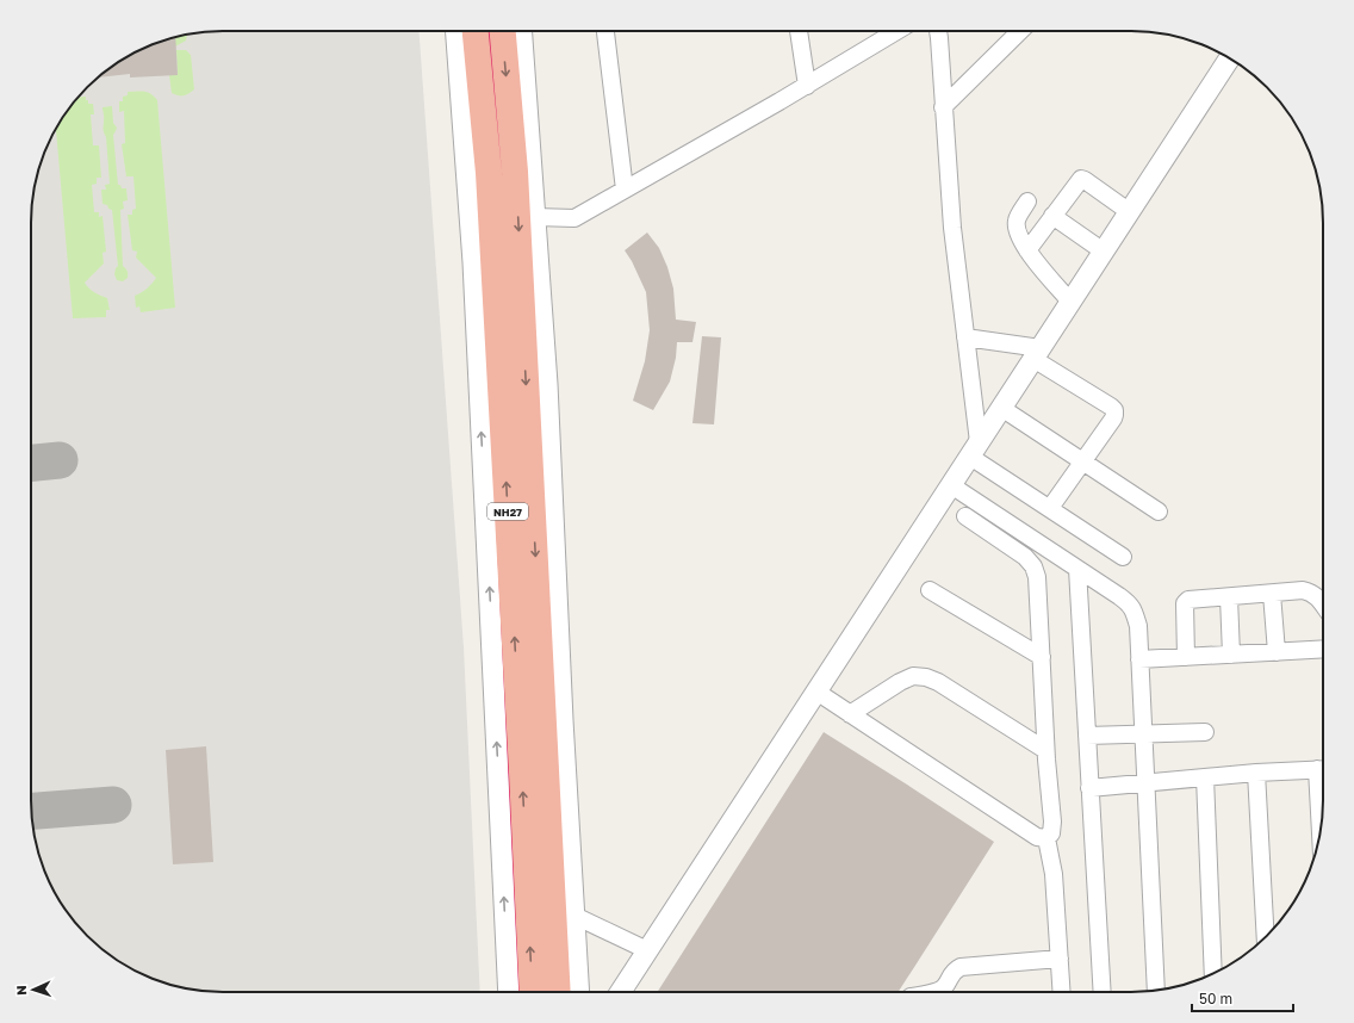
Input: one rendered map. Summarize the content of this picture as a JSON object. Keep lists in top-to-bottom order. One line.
{"streets":{"highway":["NH27"]},"scale_bar":"50 m","north":"left"}
